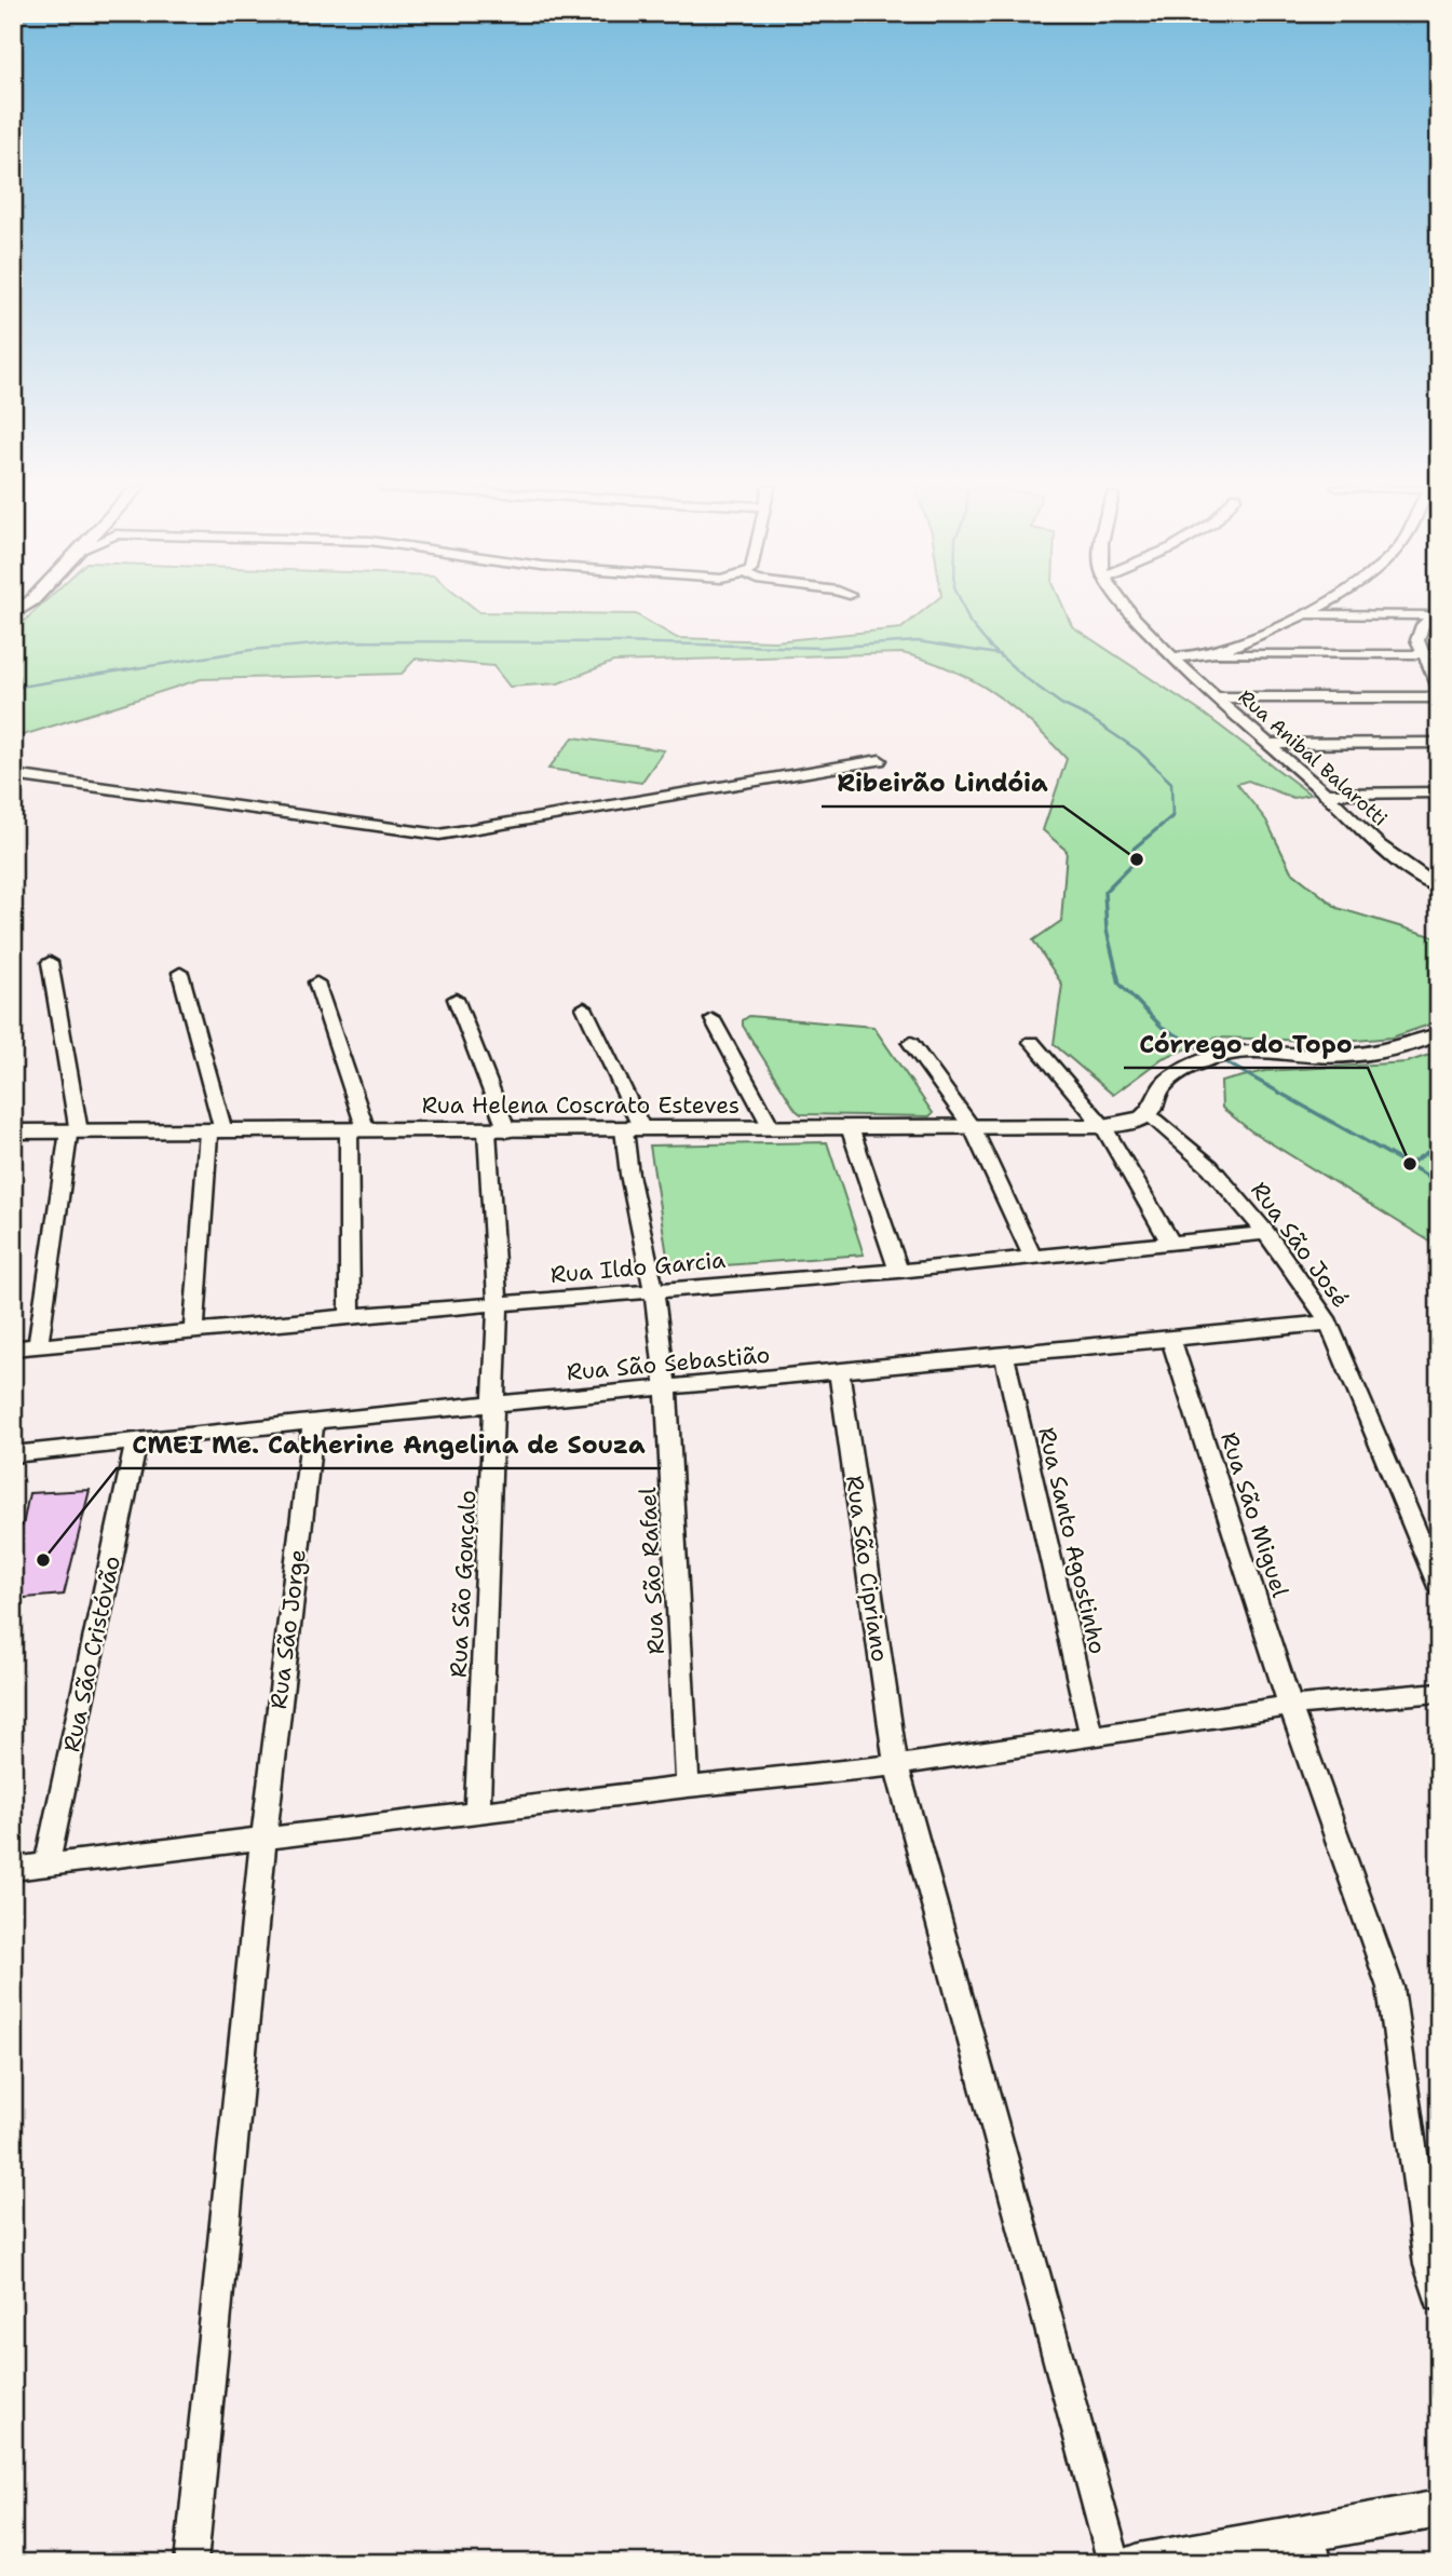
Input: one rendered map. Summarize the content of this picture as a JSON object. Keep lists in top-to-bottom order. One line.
{"streets":{"street":["Rua Anibal Balarotti","Rua Helena Coscrato Esteves","Rua São José","Rua Ildo Garcia","Rua São Sebastião","Rua São Miguel","Rua Santo Agostinho","Rua São Cipriano","Rua São Rafael","Rua São Gonçalo","Rua São Jorge","Rua São Cristóvão"]},"crossings":[["Rua Helena Coscrato Esteves","Rua São José"],["Rua Helena Coscrato Esteves","Rua São Rafael"],["Rua Helena Coscrato Esteves","Rua São Gonçalo"],["Rua São José","Rua Ildo Garcia"],["Rua São José","Rua São Sebastião"],["Rua Ildo Garcia","Rua São Rafael"],["Rua Ildo Garcia","Rua São Gonçalo"],["Rua São Sebastião","Rua São Miguel"],["Rua São Sebastião","Rua Santo Agostinho"],["Rua São Sebastião","Rua São Cipriano"],["Rua São Sebastião","Rua São Rafael"],["Rua São Sebastião","Rua São Gonçalo"],["Rua São Sebastião","Rua São Jorge"],["Rua São Sebastião","Rua São Cristóvão"]],"places":["Ribeirão Lindóia","Córrego do Topo","CMEI Me. Catherine Angelina de Souza"]}
